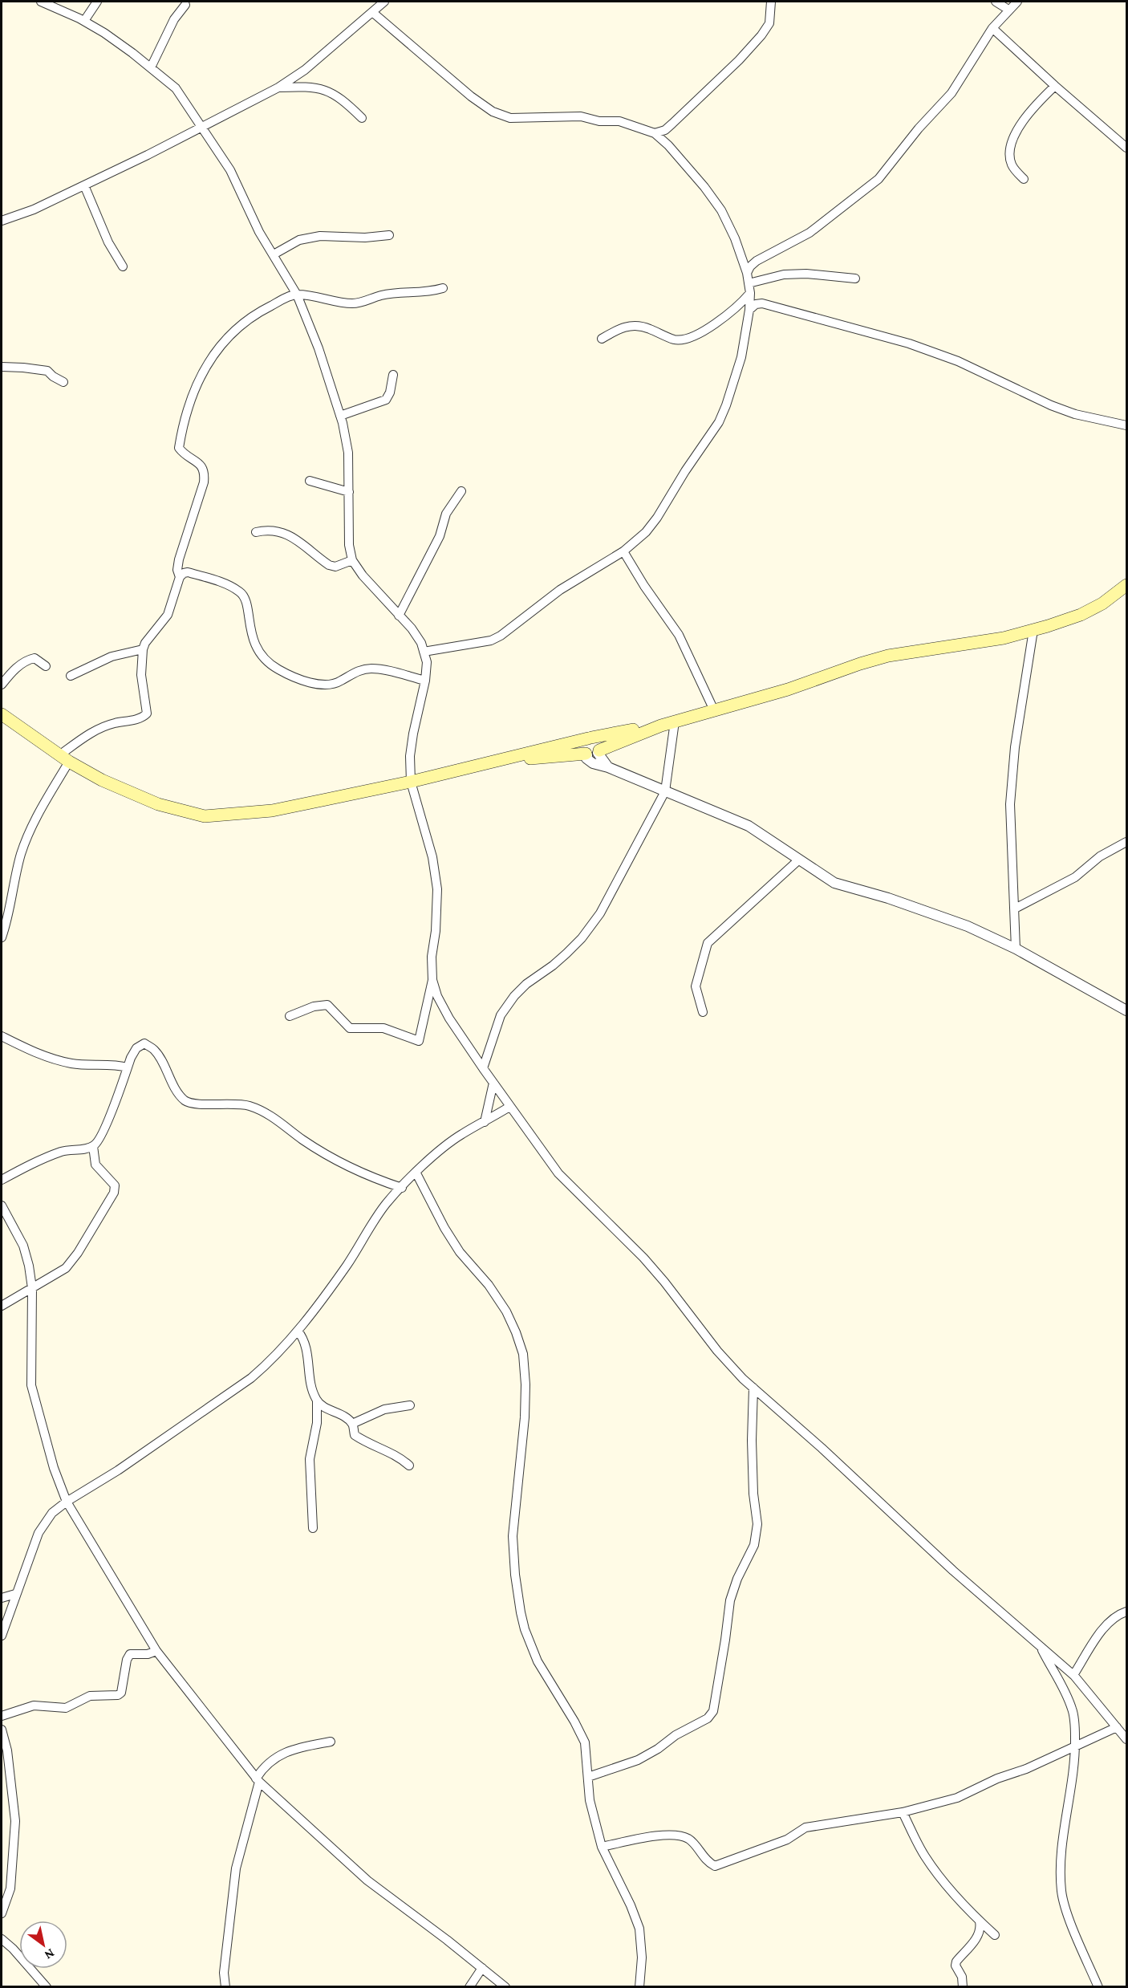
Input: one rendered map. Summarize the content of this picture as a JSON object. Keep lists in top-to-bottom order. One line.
{"north":"bottom right"}
